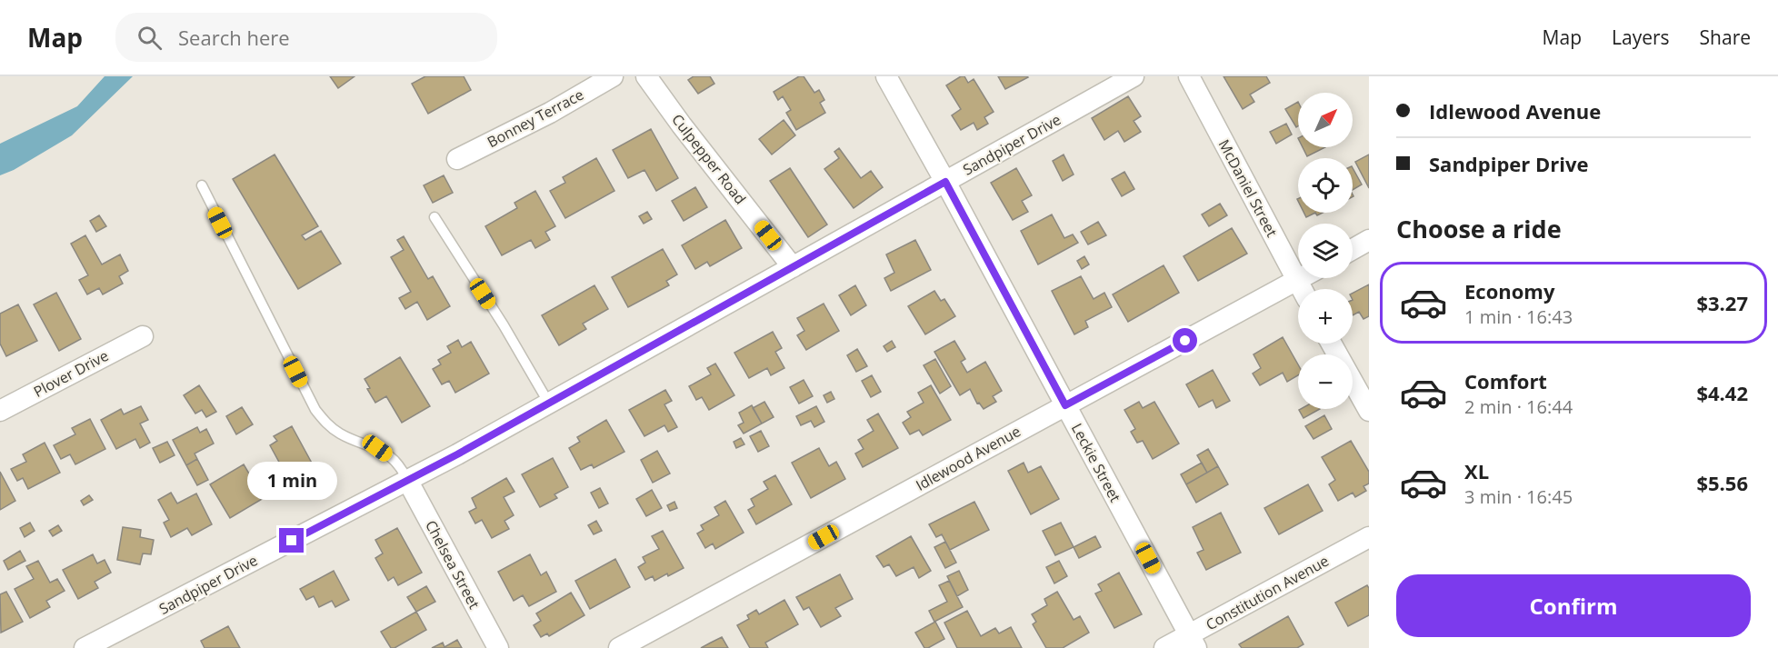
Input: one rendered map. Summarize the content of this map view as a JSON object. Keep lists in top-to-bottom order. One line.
{"streets":{"street":["Bonney Terrace","Sandpiper Drive","Culpepper Road","McDaniel Street","Plover Drive","Idlewood Avenue","Leckie Street","Chelsea Street","Constitution Avenue"]},"crossings":[["Sandpiper Drive","Culpepper Road"],["Sandpiper Drive","Leckie Street"],["Sandpiper Drive","Chelsea Street"],["McDaniel Street","Idlewood Avenue"],["Idlewood Avenue","Leckie Street"],["Leckie Street","Constitution Avenue"]],"north":"top right","page":{"header":"Map","search":"Search here","nav":["Map","Layers","Share"],"banner":["Idlewood Avenue","Sandpiper Drive"],"map_buttons":["+","−"],"heading":"Choose a ride","list":[{"name":"Economy","note":"1 min · 16:43","value":"$3.27"},{"name":"Comfort","note":"2 min · 16:44","value":"$4.42"},{"name":"XL","note":"3 min · 16:45","value":"$5.56"}],"bubble":"1 min","buttons":"Confirm"}}
